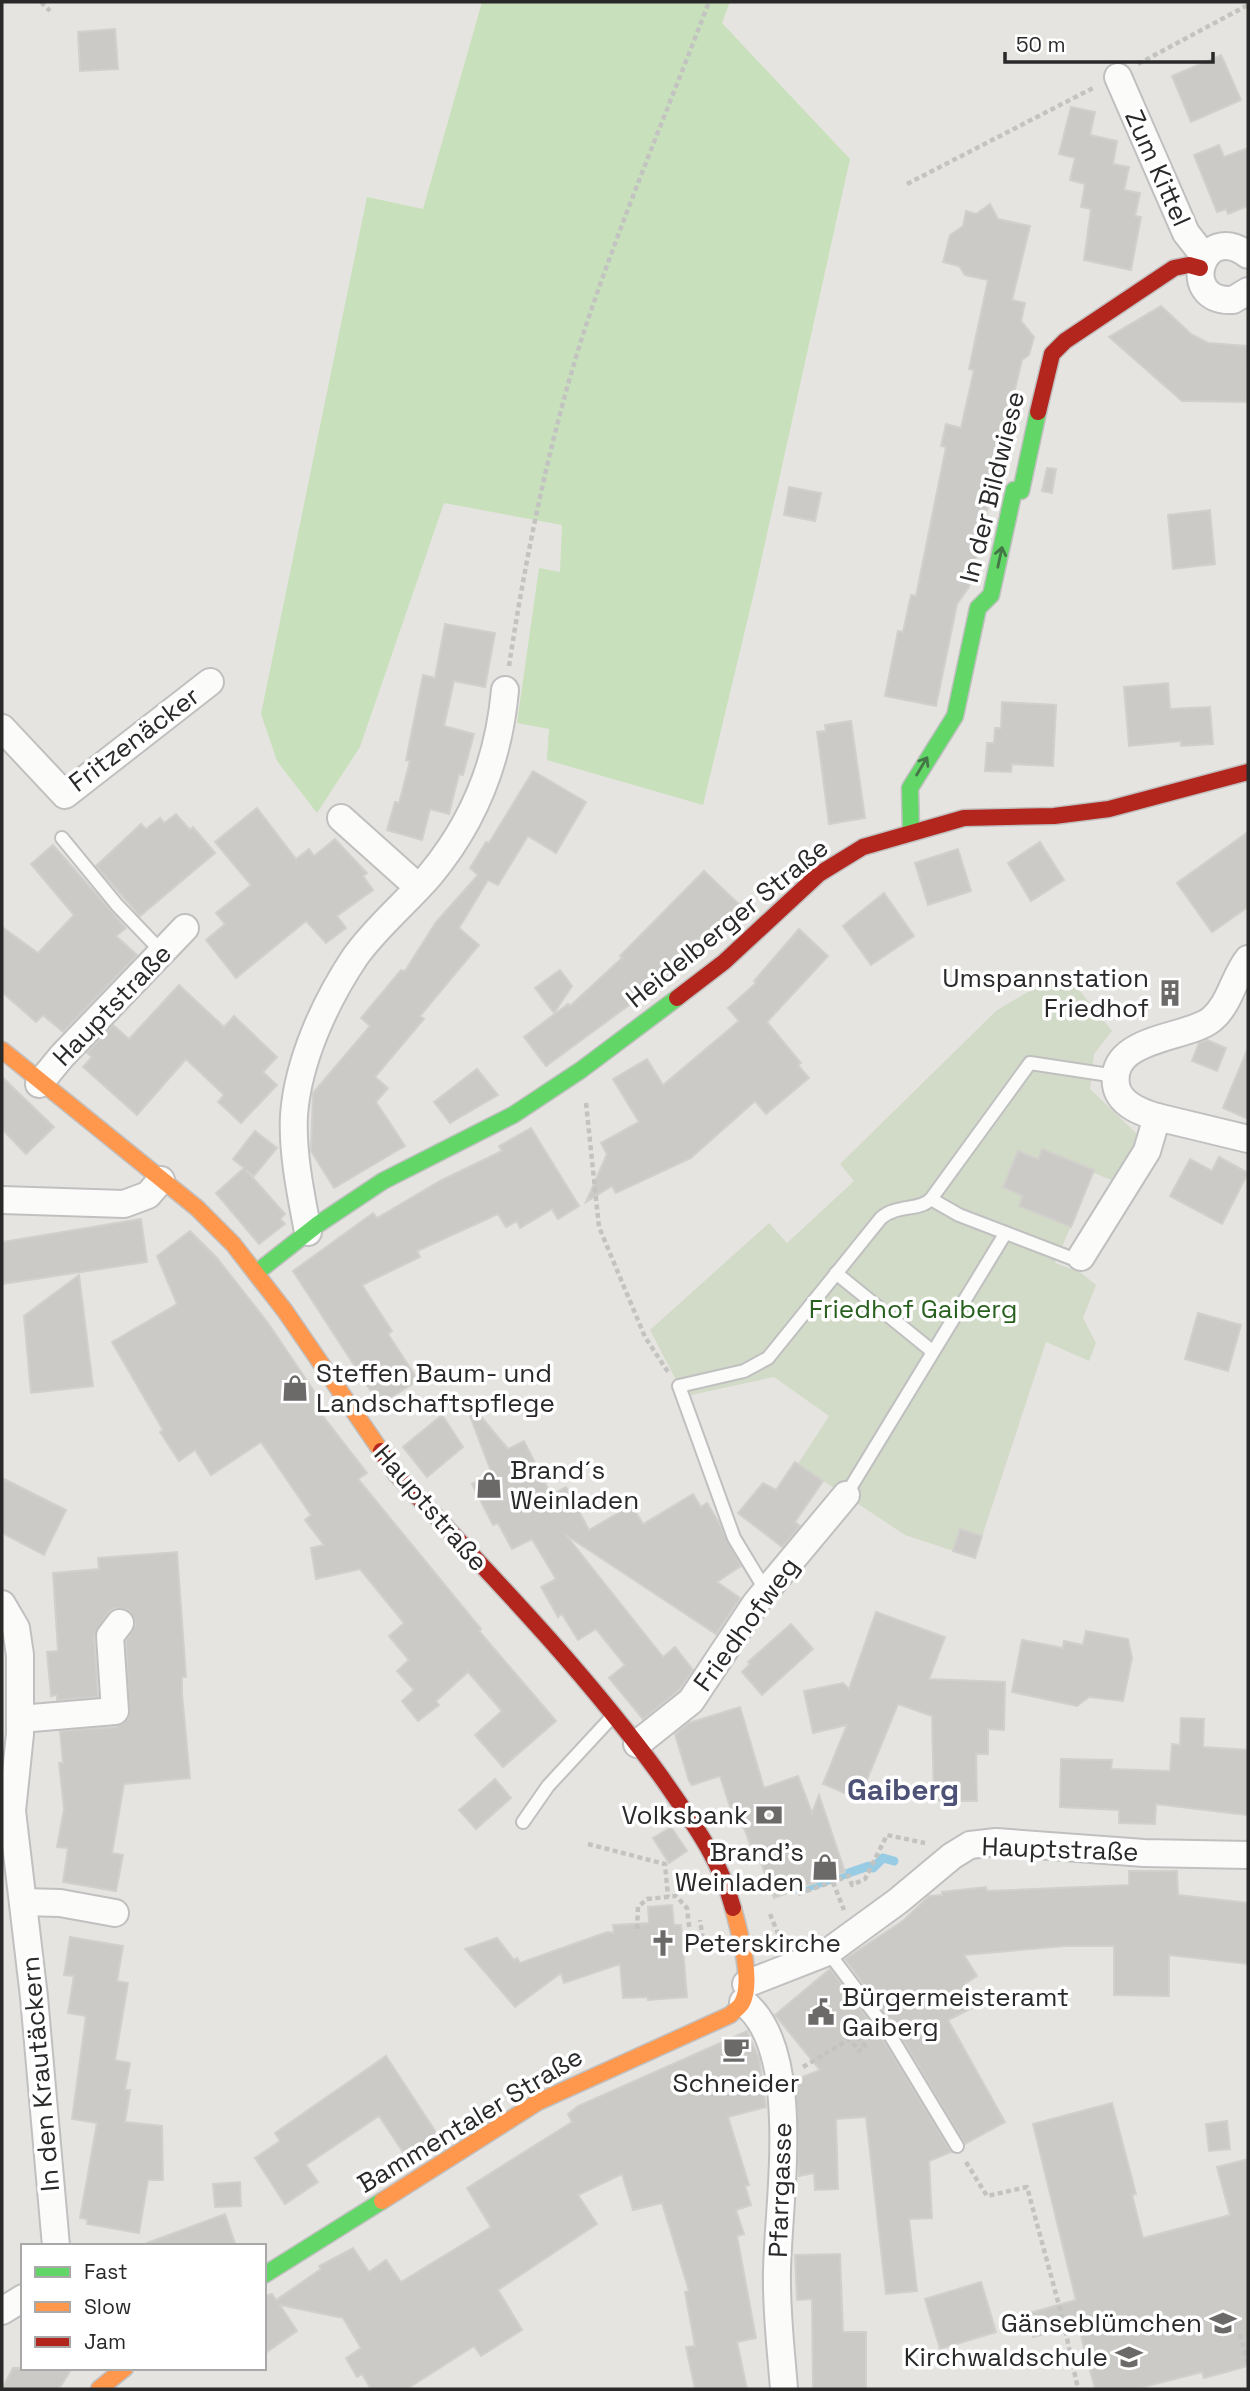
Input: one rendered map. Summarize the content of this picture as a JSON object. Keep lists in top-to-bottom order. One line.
{"streets":{"street":["Zum Kittel","In der Bildwiese","Fritzenäcker","Heidelberger Straße","Hauptstraße","Friedhofweg","In den Krautäckern","Bammentaler Straße","Pfarrgasse"]},"crossings":[["Zum Kittel","In der Bildwiese"],["In der Bildwiese","Heidelberger Straße"],["Heidelberger Straße","Hauptstraße"],["Hauptstraße","Friedhofweg"],["Hauptstraße","Bammentaler Straße"],["Hauptstraße","Pfarrgasse"],["Bammentaler Straße","Pfarrgasse"]],"one_way":["In der Bildwiese"],"districts":["Gaiberg"],"parks":["Friedhof Gaiberg"],"places":{"building":["Umspannstation Friedhof"],"shop":["Steffen Baum- und Landschaftspflege","Brand´s Weinladen","Brand's Weinladen"],"bank":["Volksbank"],"church":["Peterskirche"],"public building":["Bürgermeisteramt Gaiberg"],"cafe":["Schneider"],"school or university":["Gänseblümchen","Kirchwaldschule"]},"legend":["Fast","Slow","Jam"],"scale_bar":"50 m"}
